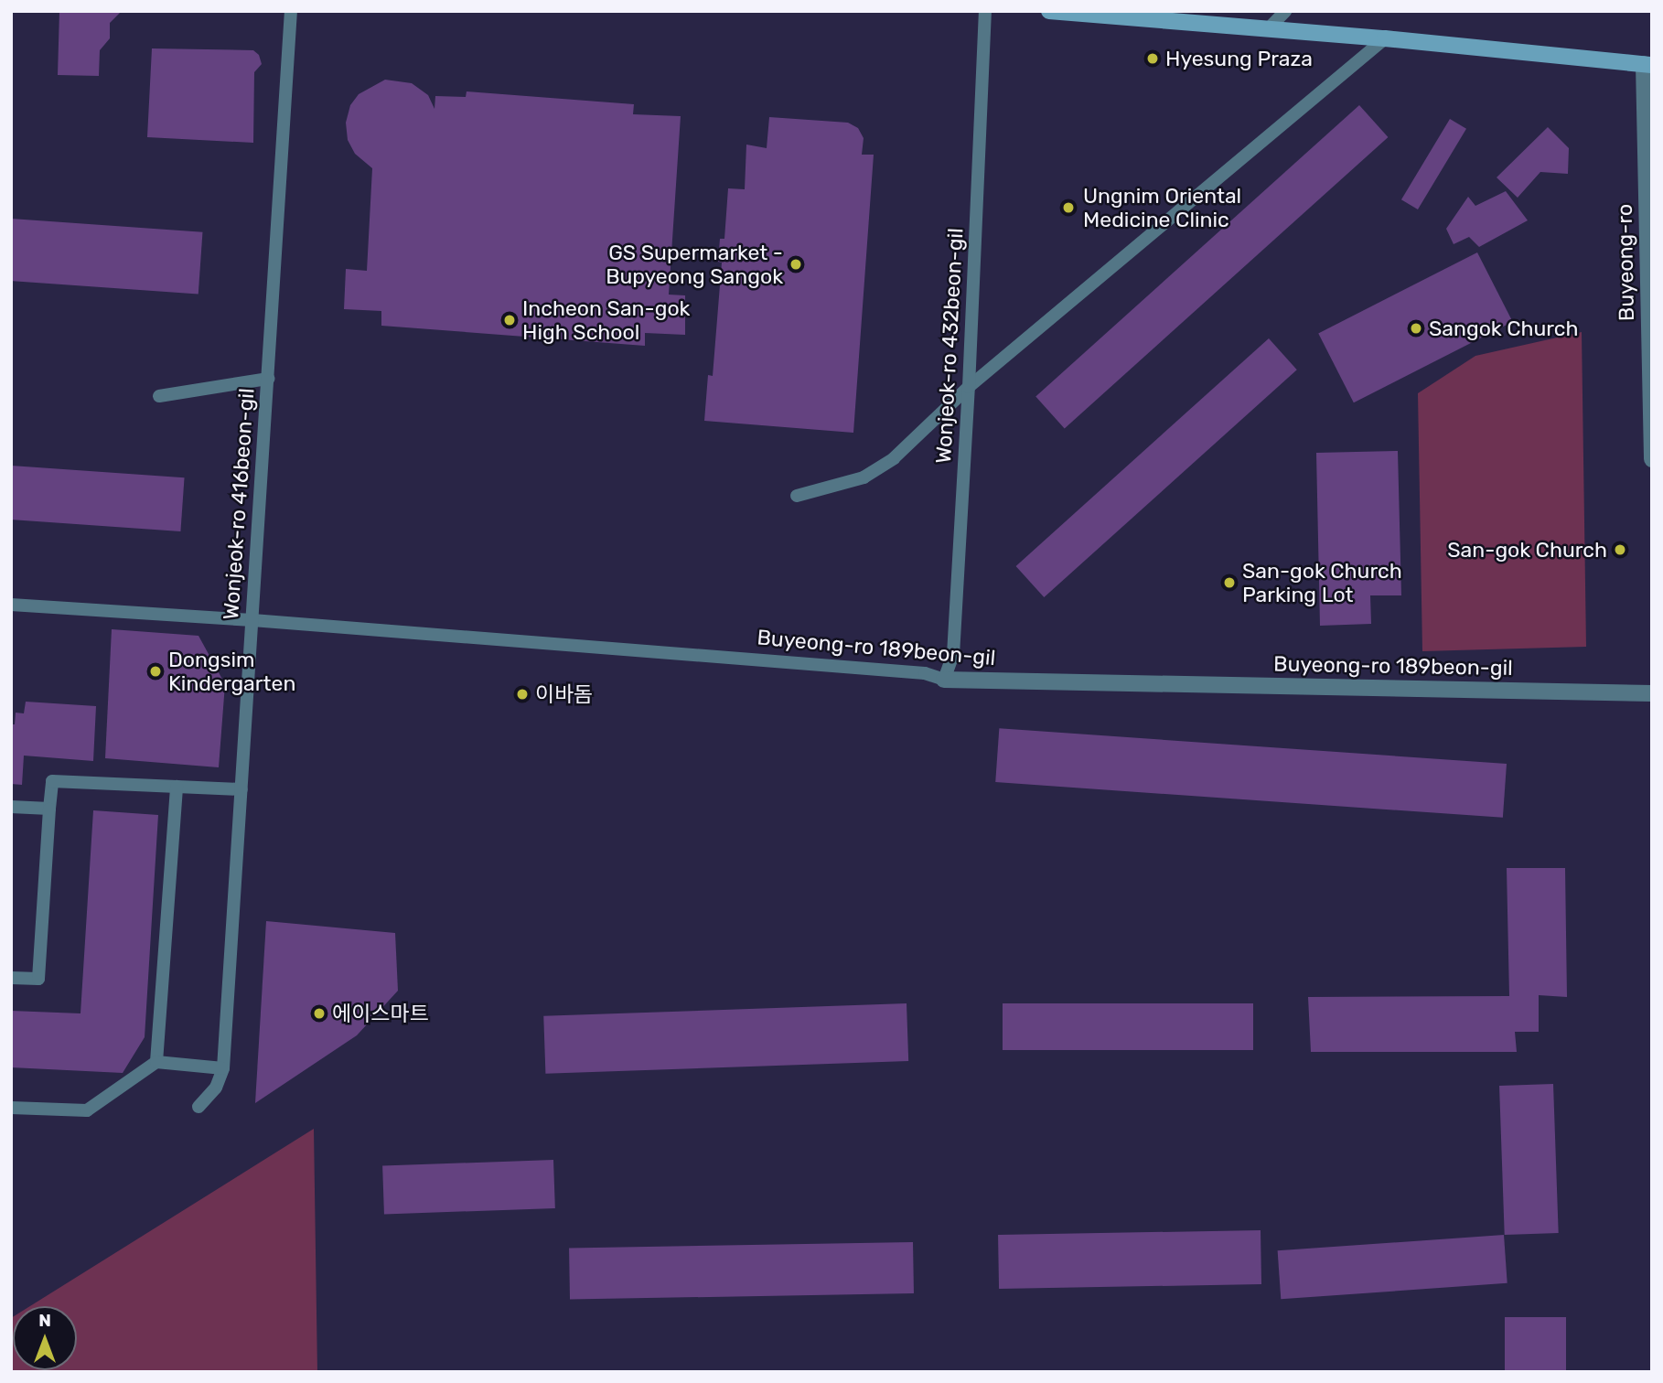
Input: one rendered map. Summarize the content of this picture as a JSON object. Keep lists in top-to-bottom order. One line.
{"streets":{"street":["Buyeong-ro","Buyeong-ro 189beon-gil"],"lane":["Wonjeok-ro 432beon-gil","Wonjeok-ro 416beon-gil"]},"crossings":[["Wonjeok-ro 432beon-gil","Buyeong-ro 189beon-gil"],["Wonjeok-ro 416beon-gil","Buyeong-ro 189beon-gil"]],"places":["Hyesung Praza","Ungnim Oriental Medicine Clinic","GS Supermarket - Bupyeong Sangok","Incheon San-gok High School","Sangok Church","San-gok Church","San-gok Church Parking Lot","Dongsim Kindergarten","이바돔","에이스마트"],"north":"top"}
